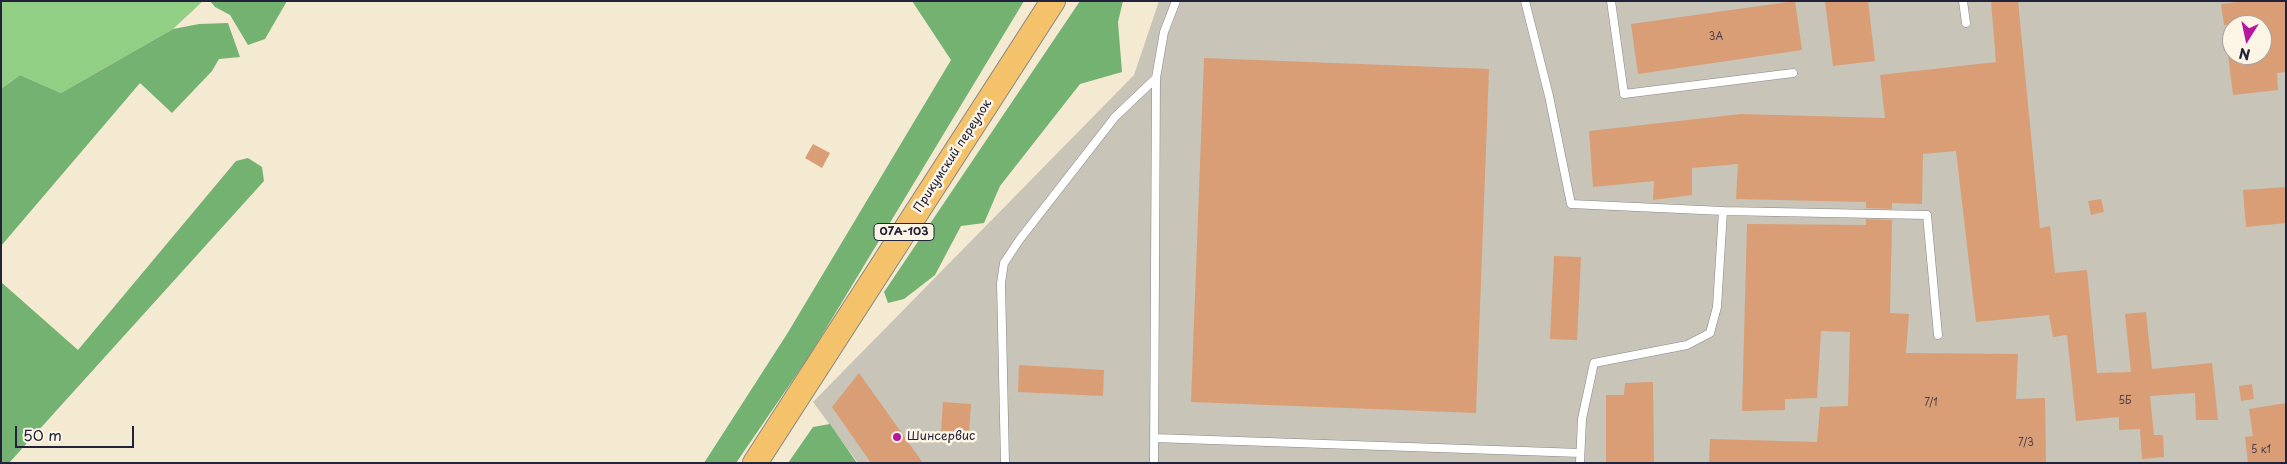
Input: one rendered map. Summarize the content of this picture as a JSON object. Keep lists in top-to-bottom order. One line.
{"streets":{"main road":["Прикумский переулок","07А-103"]},"places":["Шинсервис"],"house_numbers":["3А","5Б","7/1","7/3","5 к1"],"scale_bar":"50 m","north":"bottom"}
